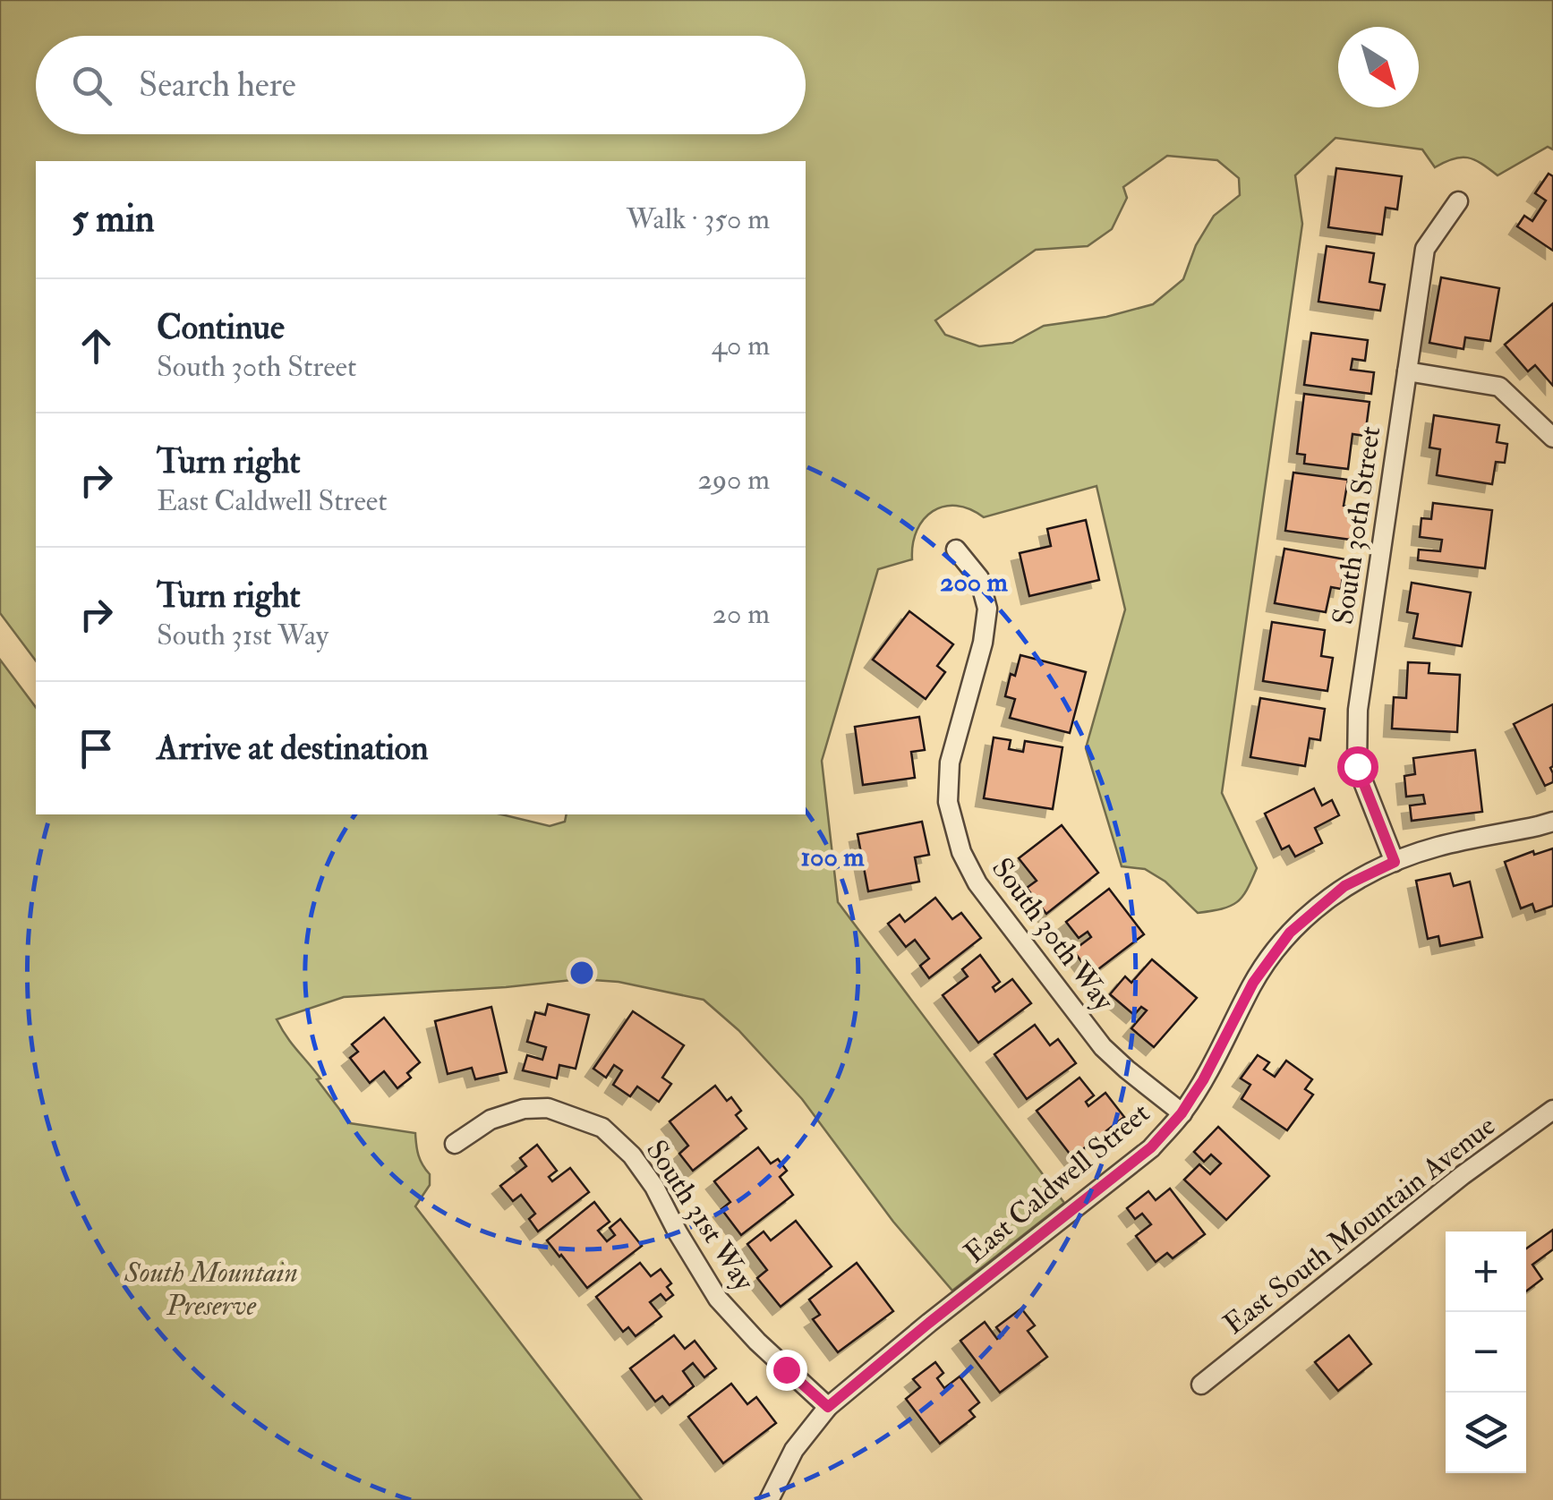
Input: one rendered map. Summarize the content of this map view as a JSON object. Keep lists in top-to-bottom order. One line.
{"streets":{"street":["South 30th Street","South 30th Way","East Caldwell Street","South 31st Way","East South Mountain Avenue"]},"crossings":[["South 30th Street","East Caldwell Street"],["South 30th Way","East Caldwell Street"],["East Caldwell Street","South 31st Way"]],"parks":["South Mountain Preserve"],"north":"bottom right","page":{"search":"Search here","heading":["5 min","Walk · 350 m"],"list":[["Continue","South 30th Street","40 m"],["Turn right","East Caldwell Street","290 m"],["Turn right","South 31st Way","20 m"],"Arrive at destination"],"map_buttons":["+","−"]},"rings":["200 m","100 m"]}
